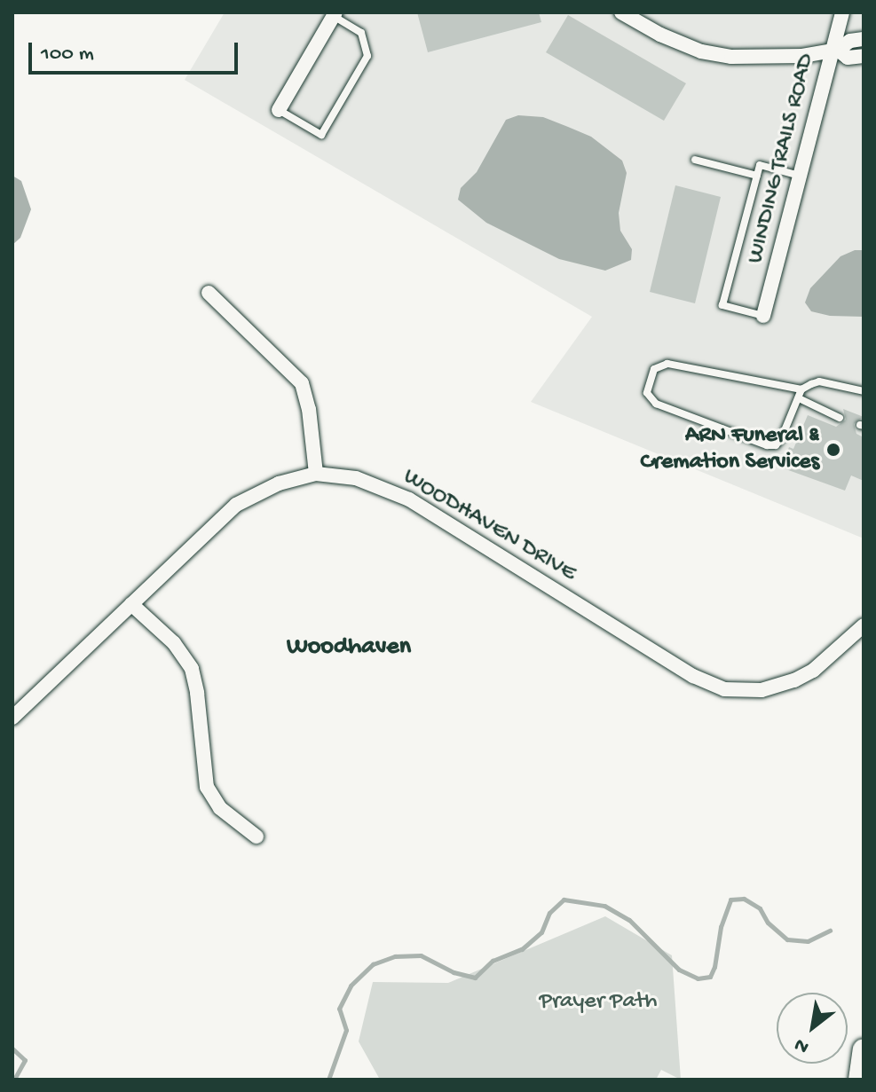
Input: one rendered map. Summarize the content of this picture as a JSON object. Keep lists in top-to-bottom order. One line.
{"streets":{"street":["WINDING TRAILS ROAD","WOODHAVEN DRIVE"]},"districts":["Woodhaven"],"parks":["Prayer Path"],"places":["ARN Funeral & Cremation Services"],"scale_bar":"100 m","north":"bottom left"}
